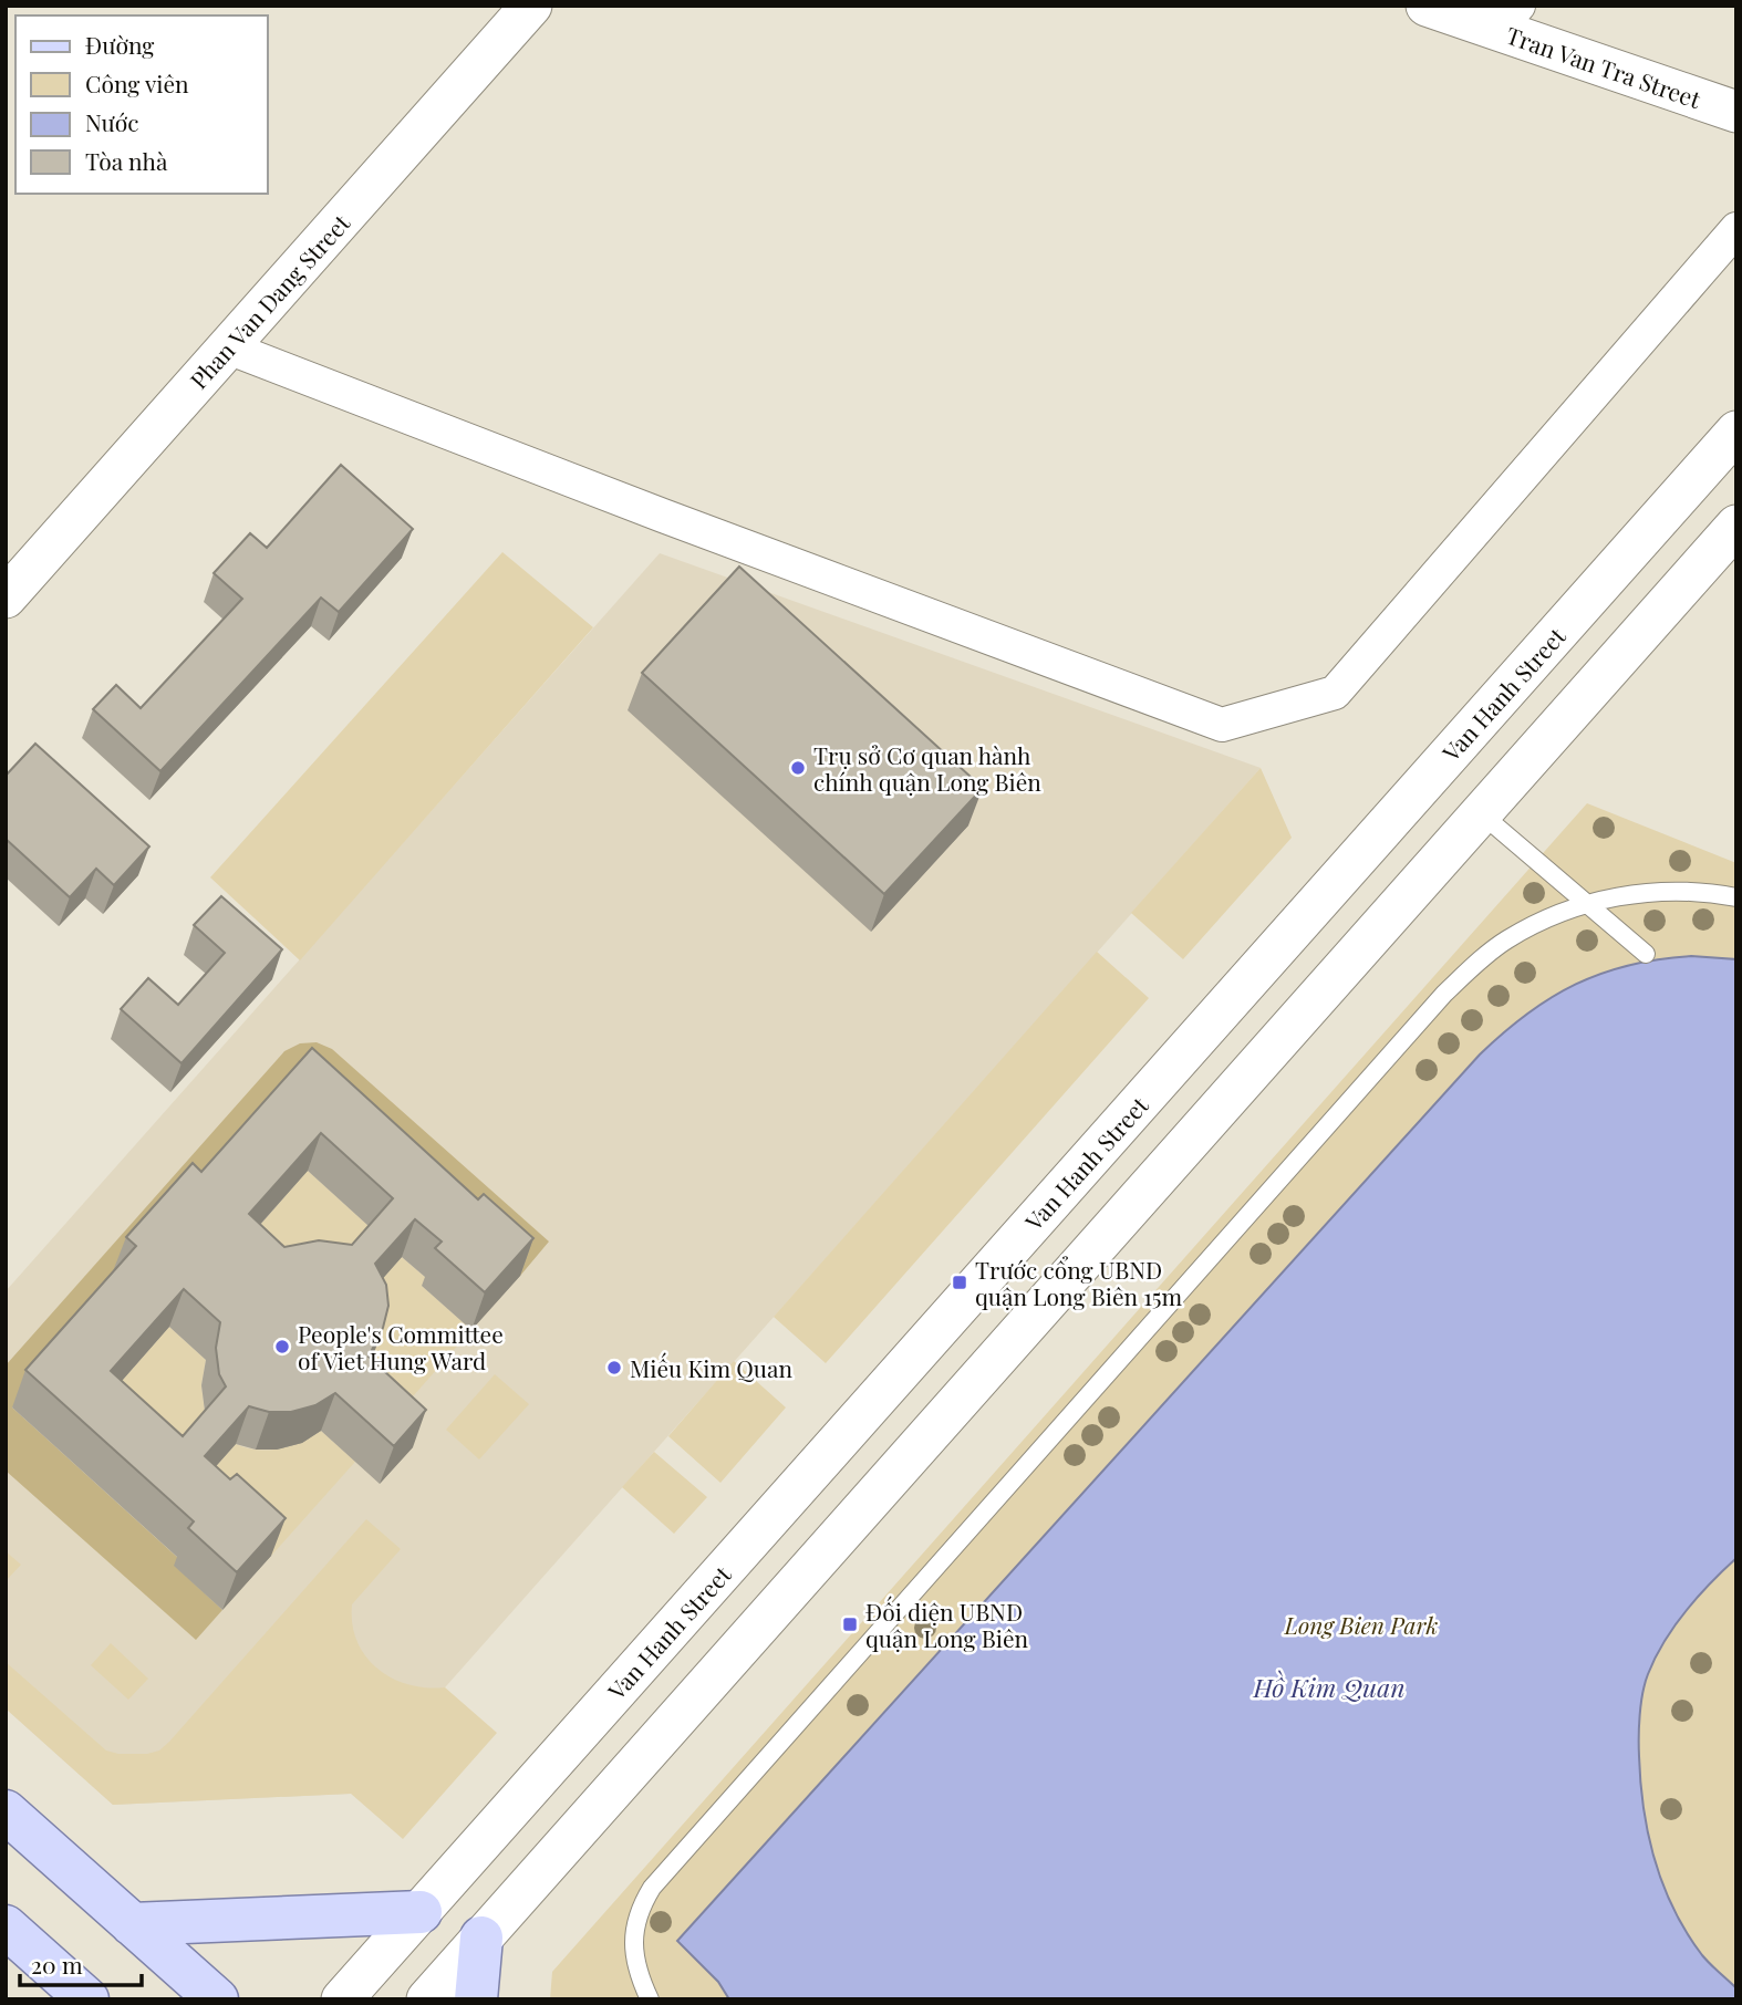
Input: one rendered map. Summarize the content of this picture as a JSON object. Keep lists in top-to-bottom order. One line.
{"streets":{"street":["Tran Van Tra Street","Phan Van Dang Street","Van Hanh Street"]},"water":["Hồ Kim Quan"],"parks":["Long Bien Park"],"places":{"other":["Trụ sở Cơ quan hành chính quận Long Biên","People's Committee of Viet Hung Ward","Miếu Kim Quan"],"transit":["Trước cổng UBND quận Long Biên 15m","Đối diện UBND quận Long Biên"]},"legend":["Đường","Công viên","Nước","Tòa nhà"],"scale_bar":"20 m"}
